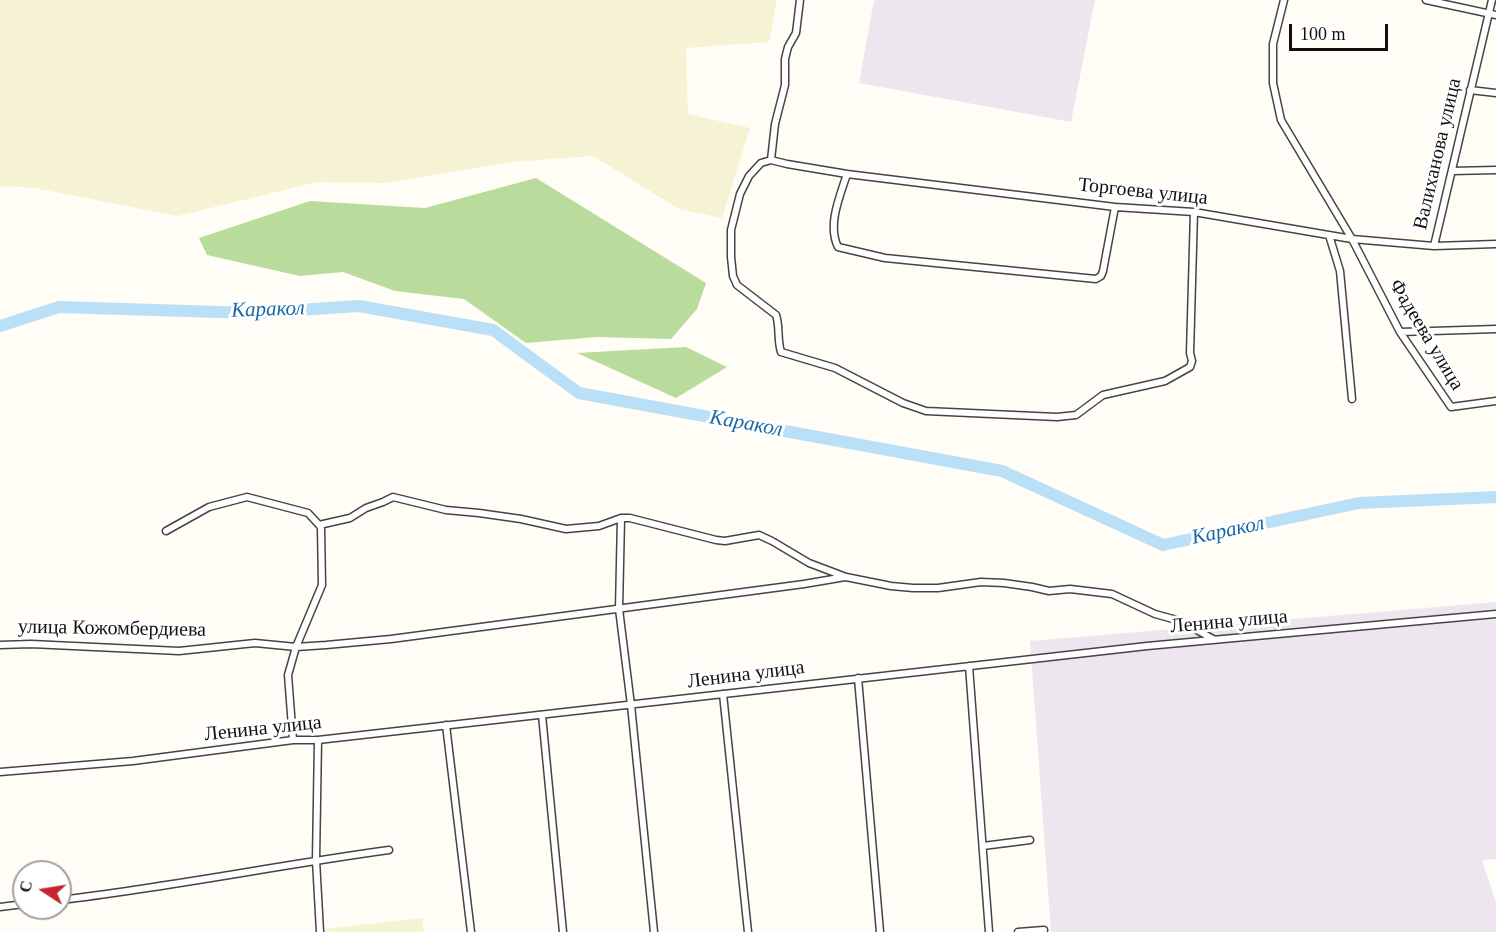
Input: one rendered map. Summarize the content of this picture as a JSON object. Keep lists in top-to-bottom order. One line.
{"streets":{"street":["Валиханова улица","Торгоева улица","Фадеева улица","Ленина улица","улица Кожомбердиева"]},"crossings":[["Валиханова улица","Торгоева улица"],["Торгоева улица","Фадеева улица"]],"water":["Каракол"],"scale_bar":"100 m","north":"left"}
